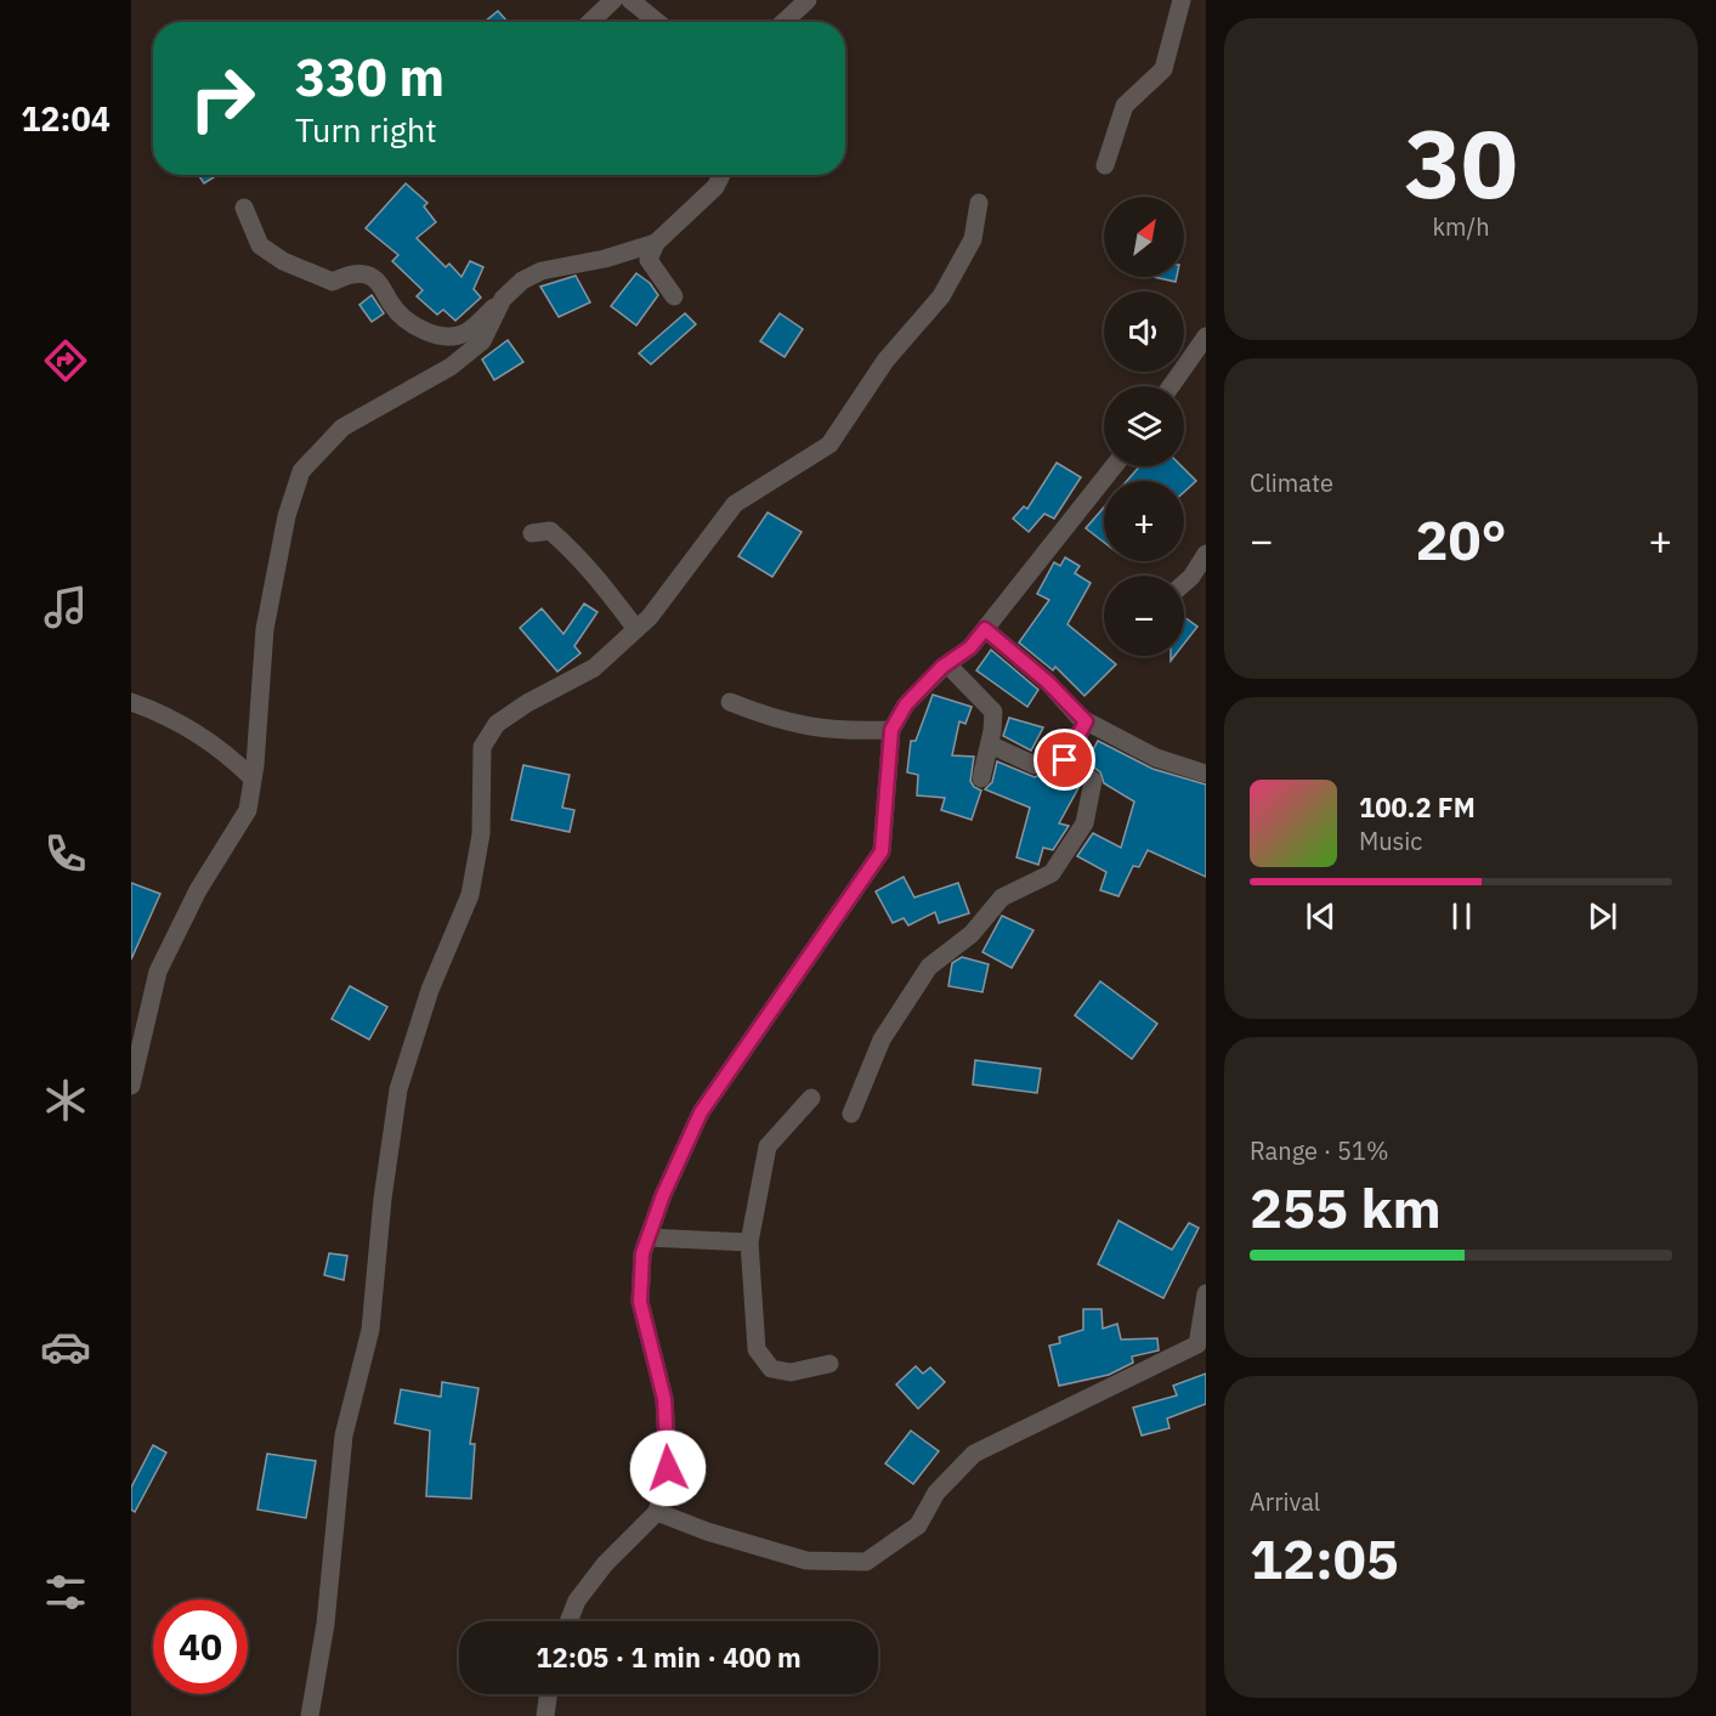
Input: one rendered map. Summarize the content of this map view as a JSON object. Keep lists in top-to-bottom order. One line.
{"north":"top right","page":{"tabs":"12:04","tile":[["30","km/h"],"Climate",["Range · 51%","255 km"],["Arrival","12:05"]],"turn":["330 m","Turn right"],"map_buttons":["+","−"],"heat":["−","20°","+"],"song":["100.2 FM","Music"],"limit":"40","trip":"12:05 · 1 min · 400 m"}}
